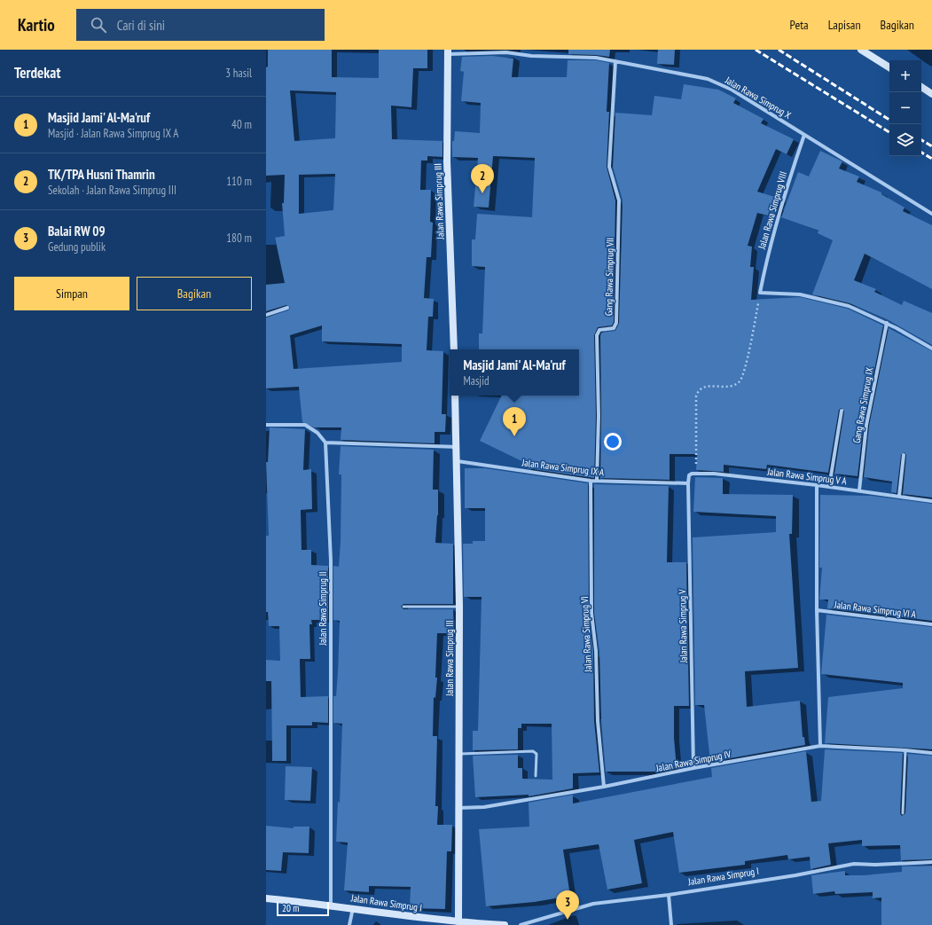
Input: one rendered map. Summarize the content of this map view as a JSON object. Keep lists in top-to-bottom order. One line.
{"streets":{"street":["Jalan Rawa Simprug X","Jalan Rawa Simprug III","Jalan Rawa Simprug VIII","Gang Rawa Simprug VII","Gang Rawa Simprug IX","Jalan Rawa Simprug IX A","Jalan Rawa Simprug V A","Jalan Rawa Simprug II","Jalan Rawa Simprug VI A","Jalan Rawa Simprug V","Jalan Rawa Simprug VI","Jalan Rawa Simprug IV","Jalan Rawa Simprug I"]},"crossings":[["Jalan Rawa Simprug X","Jalan Rawa Simprug III"],["Jalan Rawa Simprug X","Jalan Rawa Simprug VIII"],["Jalan Rawa Simprug X","Gang Rawa Simprug VII"],["Jalan Rawa Simprug III","Jalan Rawa Simprug IX A"],["Jalan Rawa Simprug III","Jalan Rawa Simprug IV"],["Jalan Rawa Simprug III","Jalan Rawa Simprug I"],["Gang Rawa Simprug VII","Jalan Rawa Simprug IX A"],["Gang Rawa Simprug IX","Jalan Rawa Simprug V A"],["Jalan Rawa Simprug IX A","Jalan Rawa Simprug V"],["Jalan Rawa Simprug IX A","Jalan Rawa Simprug VI"],["Jalan Rawa Simprug II","Jalan Rawa Simprug I"],["Jalan Rawa Simprug V","Jalan Rawa Simprug IV"],["Jalan Rawa Simprug VI","Jalan Rawa Simprug IV"]],"scale_bar":"20 m","page":{"header":"Kartio","search":"Cari di sini","nav":["Peta","Lapisan","Bagikan"],"heading":["Terdekat","3 hasil"],"map_buttons":["+","−"],"list":[{"mark":"1","name":"Masjid Jami' Al-Ma'ruf","note":"Masjid · Jalan Rawa Simprug IX A","value":"40 m"},{"mark":"2","name":"TK/TPA Husni Thamrin","note":"Sekolah · Jalan Rawa Simprug III","value":"110 m"},{"mark":"3","name":"Balai RW 09","note":"Gedung publik","value":"180 m"}],"pins":["2","1","3"],"buttons":["Simpan","Bagikan"],"popup":["Masjid Jami' Al-Ma'ruf","Masjid"],"scale":"20 m"}}
